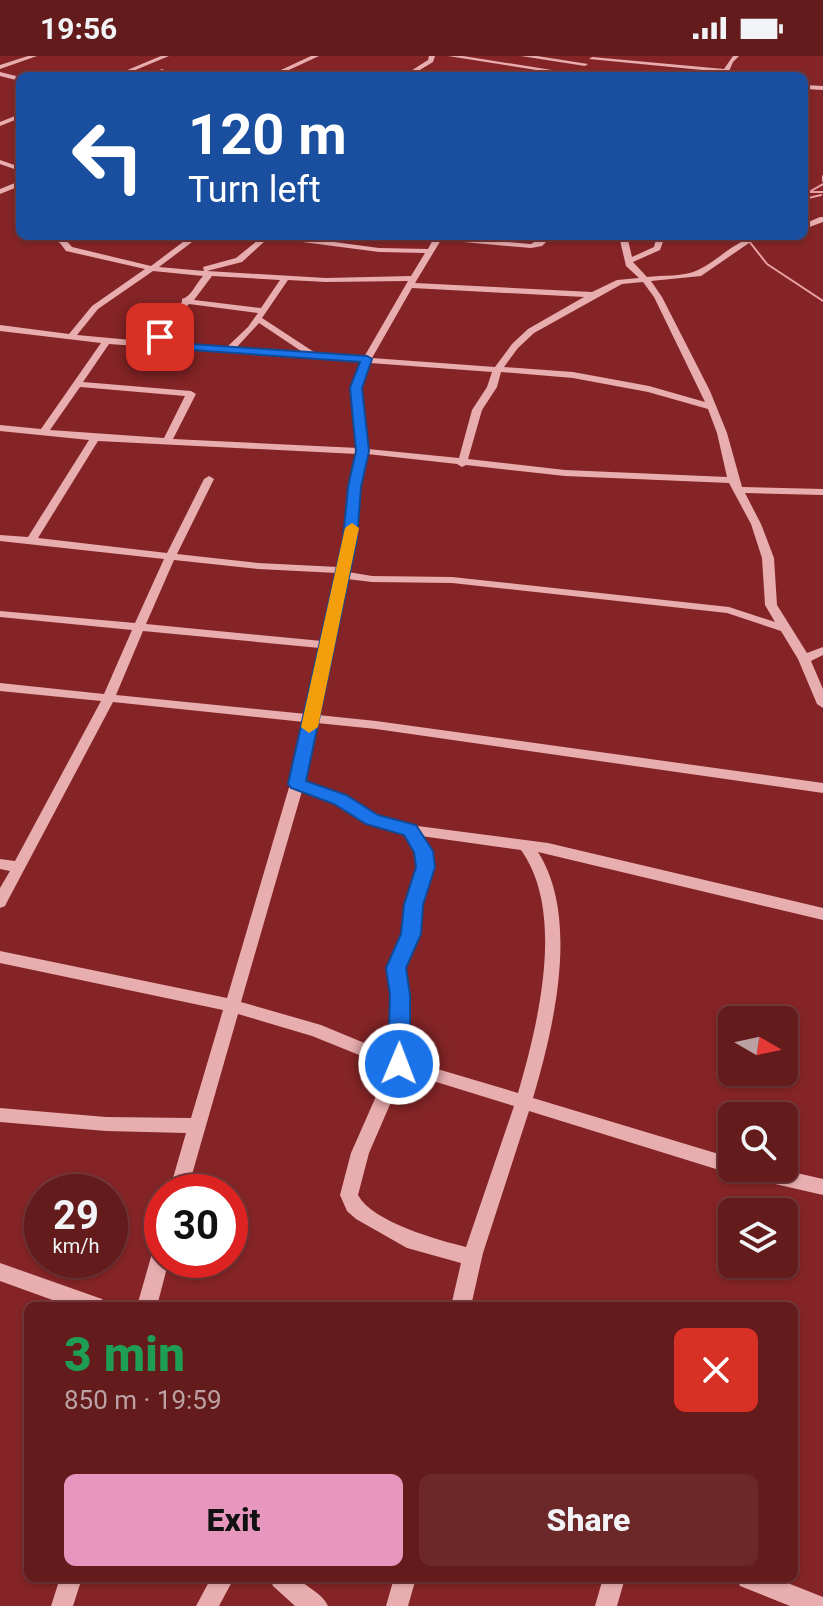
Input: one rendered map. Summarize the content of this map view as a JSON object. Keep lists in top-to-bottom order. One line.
{"north":"right","page":{"status":"19:56","turn":["120 m","Turn left"],"speed":"29 km/h","limit":"30","heading":["3 min","850 m · 19:59"],"buttons":["Exit","Share"]}}
